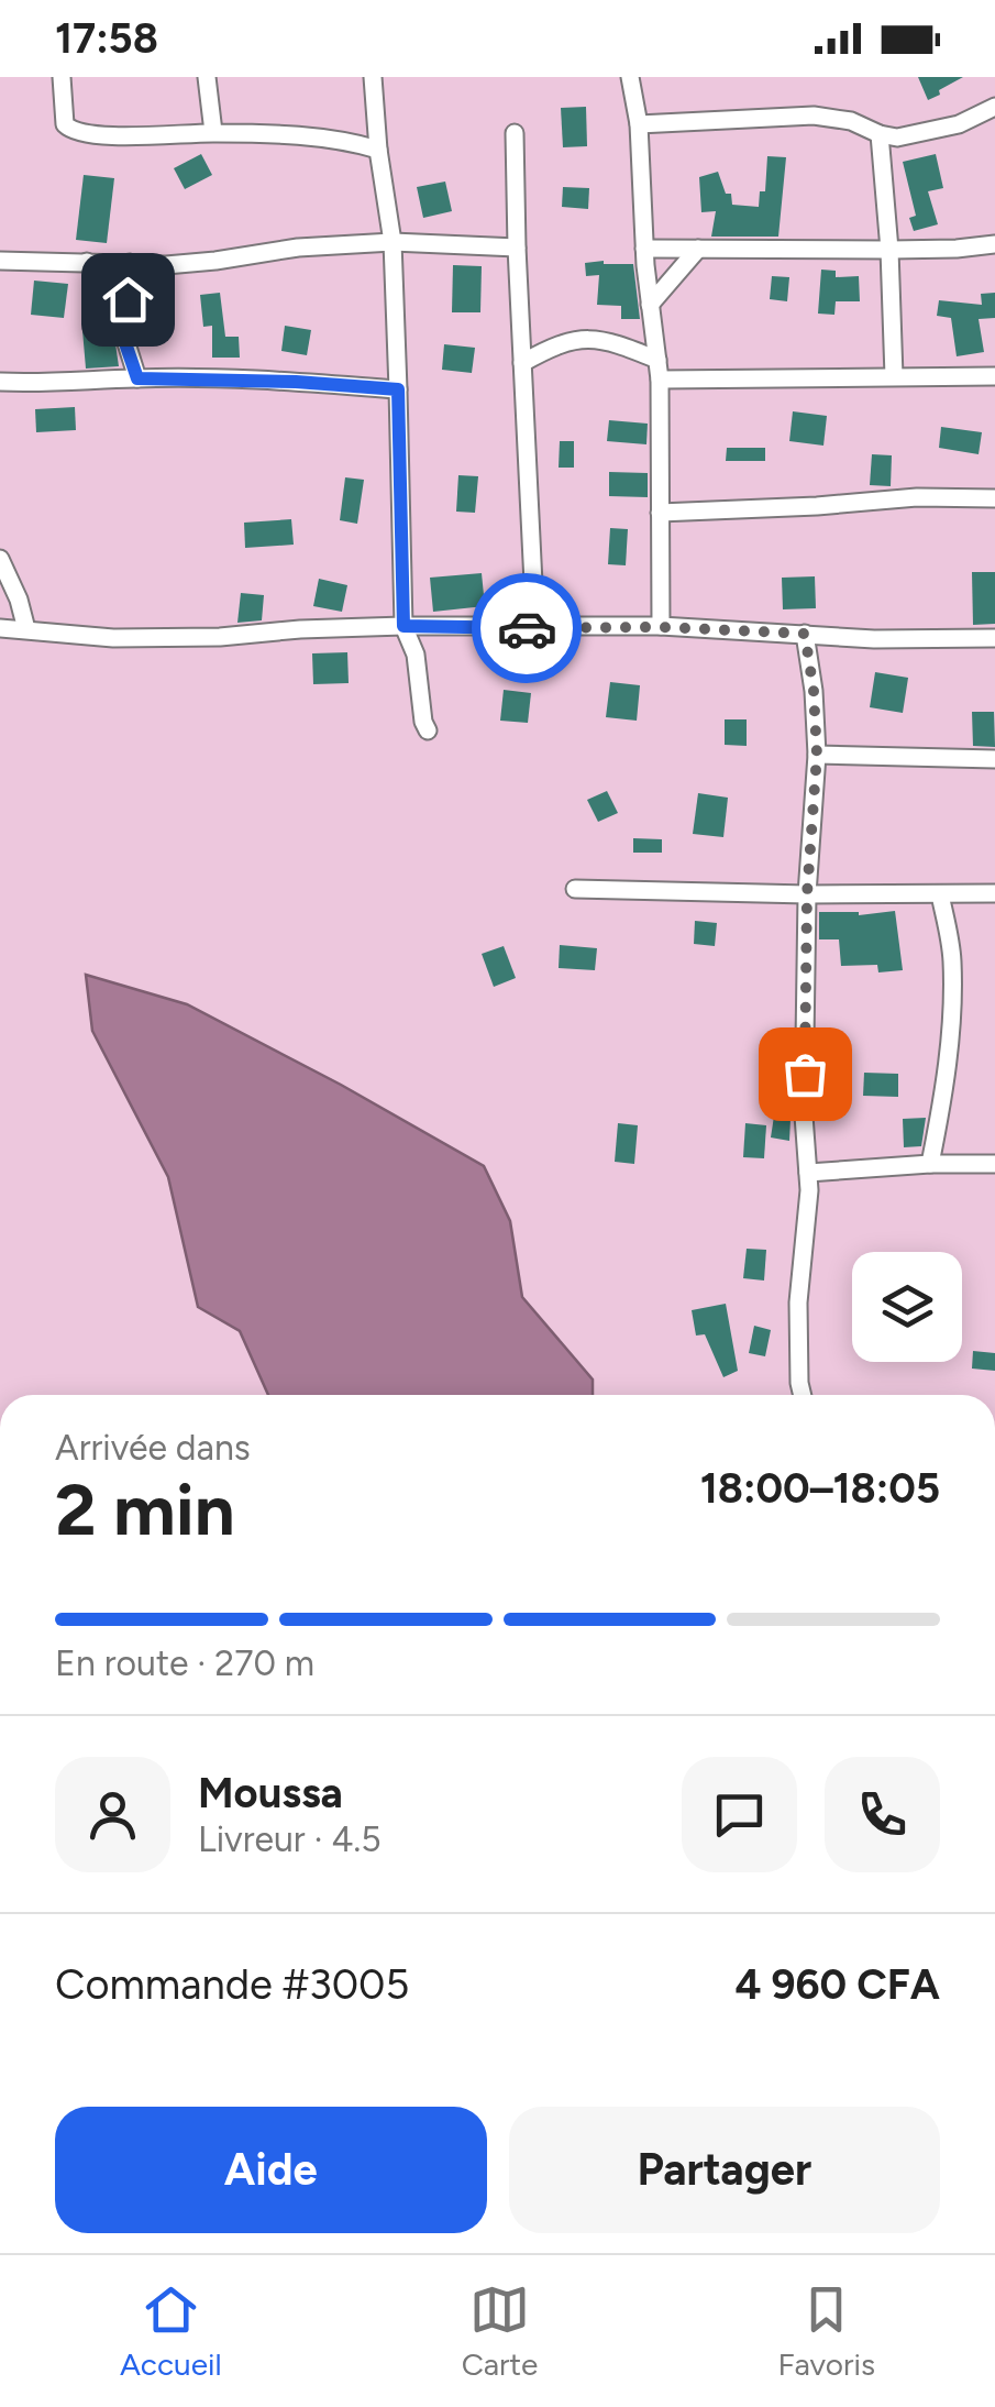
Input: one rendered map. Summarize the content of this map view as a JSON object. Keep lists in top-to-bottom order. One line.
{"page":{"status":"17:58","heading":["2 min","Arrivée dans","18:00–18:05"],"panel":["Moussa","Livreur · 4.5","Commande #3005","4 960 CFA"],"bar":"En route · 270 m","buttons":["Aide","Partager"],"tabs":["Accueil","Carte","Favoris"]}}
